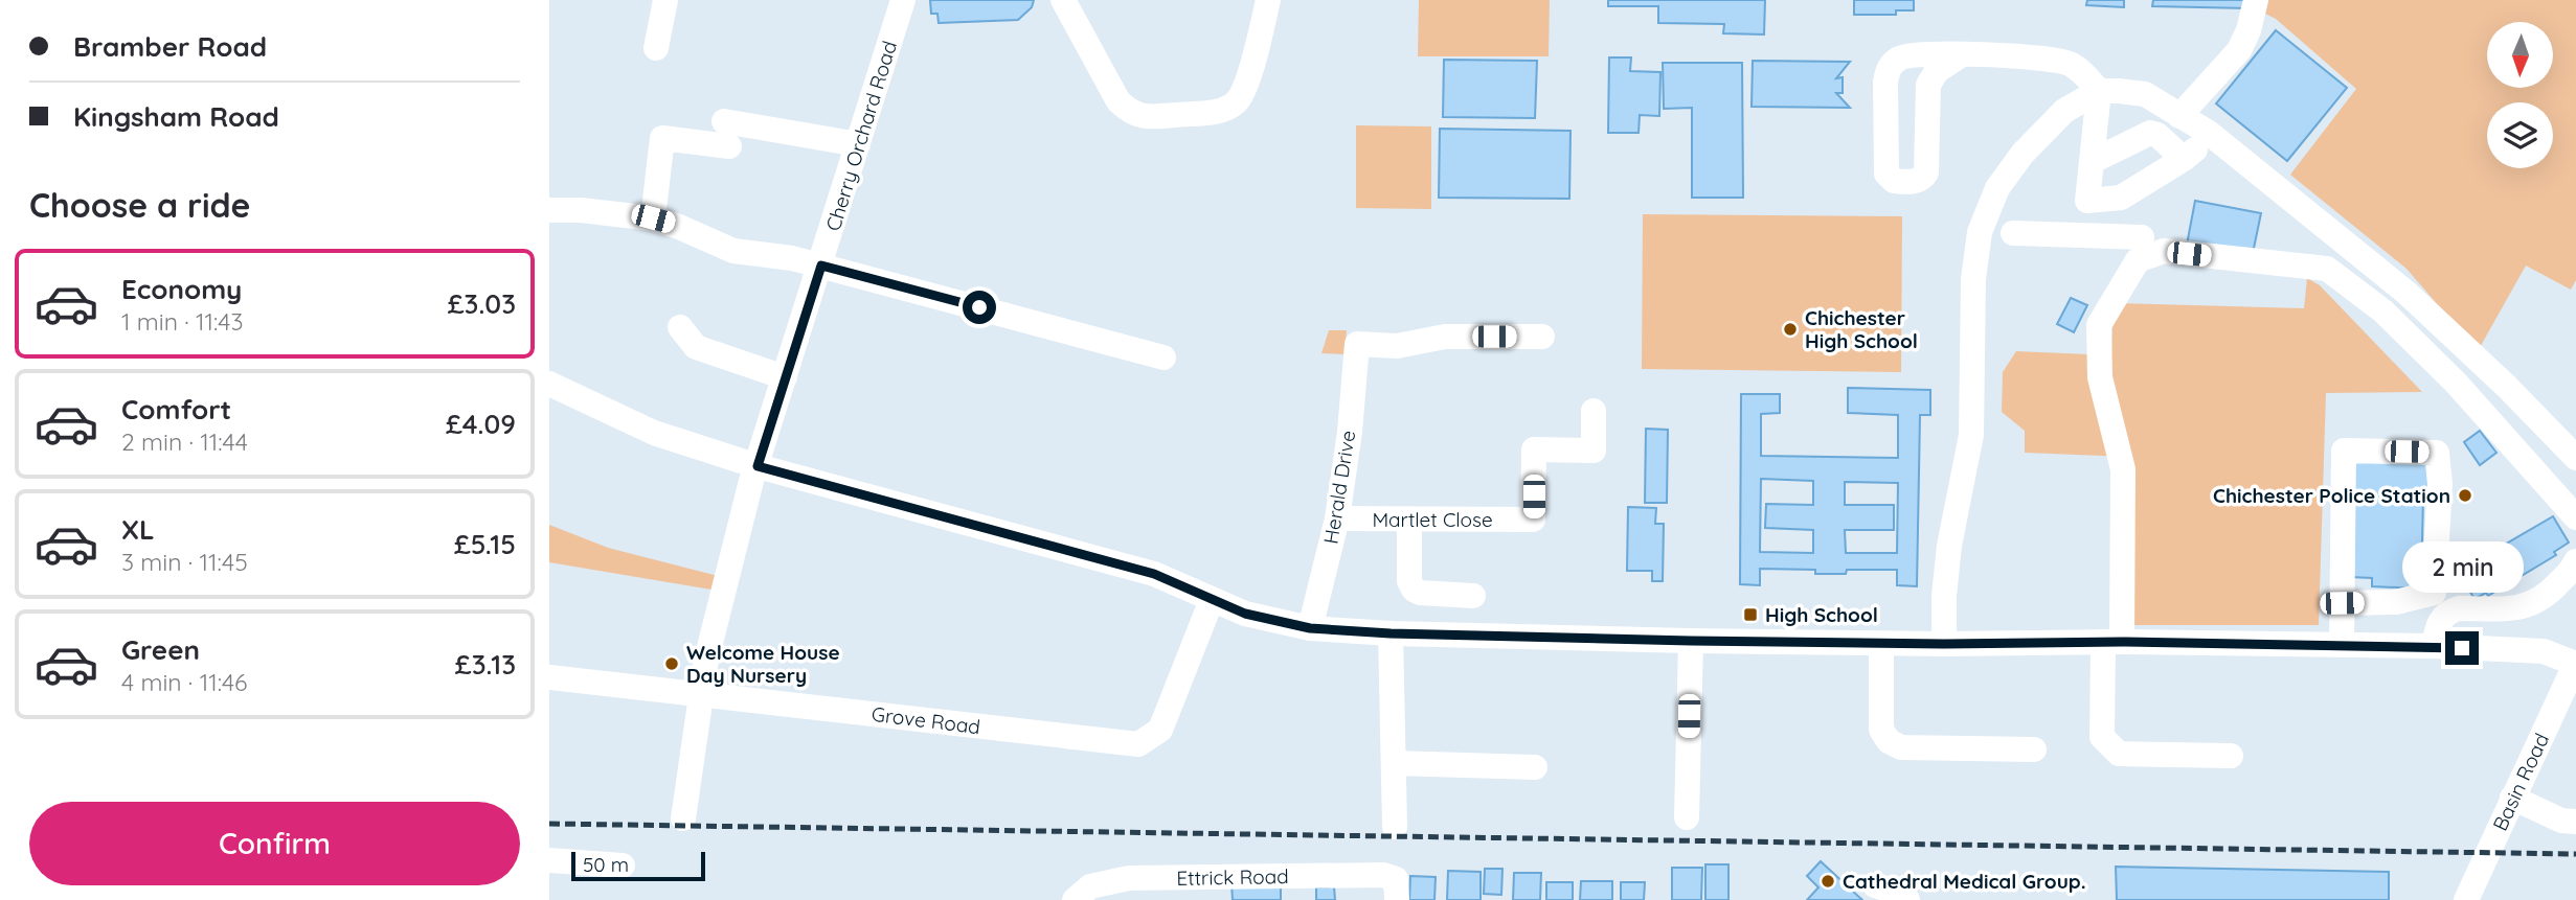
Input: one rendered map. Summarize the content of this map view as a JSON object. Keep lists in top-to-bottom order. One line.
{"streets":{"street":["Cherry Orchard Road","Herald Drive","Martlet Close","Grove Road","Basin Road","Ettrick Road"]},"crossings":[["Cherry Orchard Road","Grove Road"],["Herald Drive","Martlet Close"]],"places":{"other":["Chichester High School","Chichester Police Station","Welcome House Day Nursery","Cathedral Medical Group."],"transit":["High School"]},"scale_bar":"50 m","north":"bottom","page":{"banner":["Bramber Road","Kingsham Road"],"heading":"Choose a ride","list":[{"name":"Economy","note":"1 min · 11:43","value":"£3.03"},{"name":"Comfort","note":"2 min · 11:44","value":"£4.09"},{"name":"XL","note":"3 min · 11:45","value":"£5.15"},{"name":"Green","note":"4 min · 11:46","value":"£3.13"}],"bubble":"2 min","buttons":"Confirm","scale":"50 m"}}
